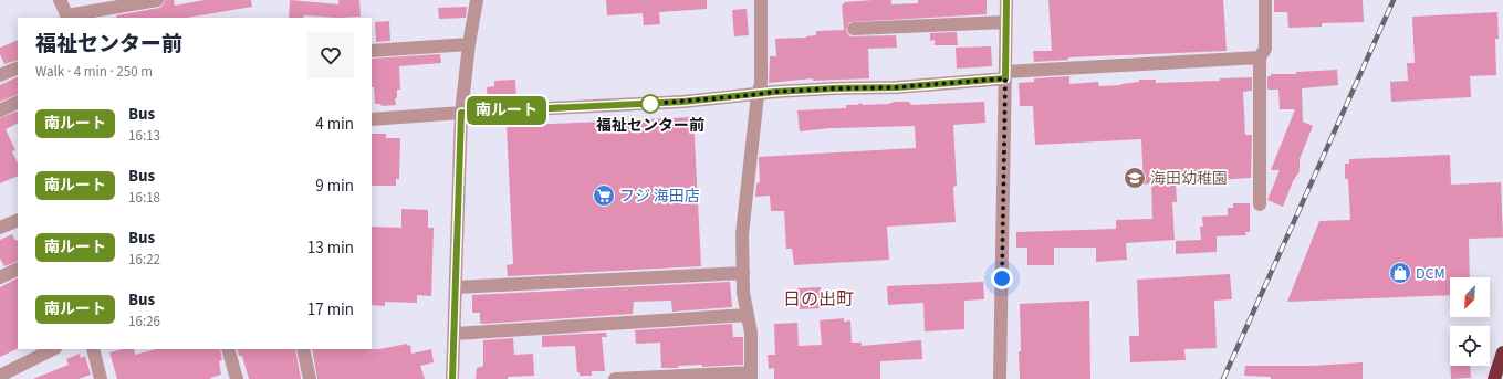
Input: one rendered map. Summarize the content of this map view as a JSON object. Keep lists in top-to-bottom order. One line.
{"districts":["日の出町"],"places":{"other":["福祉センター前"],"school or university":["海田幼稚園"],"supermarket":["フジ 海田店"],"shop":["DCM"]},"lines":["bus line 南ルート"],"north":"bottom left","page":{"on_map":"南ルート","heading":["福祉センター前","Walk · 4 min · 250 m"],"list":[{"mark":"南ルート","name":"Bus","note":"16:13","value":"4 min"},{"mark":"南ルート","name":"Bus","note":"16:18","value":"9 min"},{"mark":"南ルート","name":"Bus","note":"16:22","value":"13 min"},{"mark":"南ルート","name":"Bus","note":"16:26","value":"17 min"}]}}
